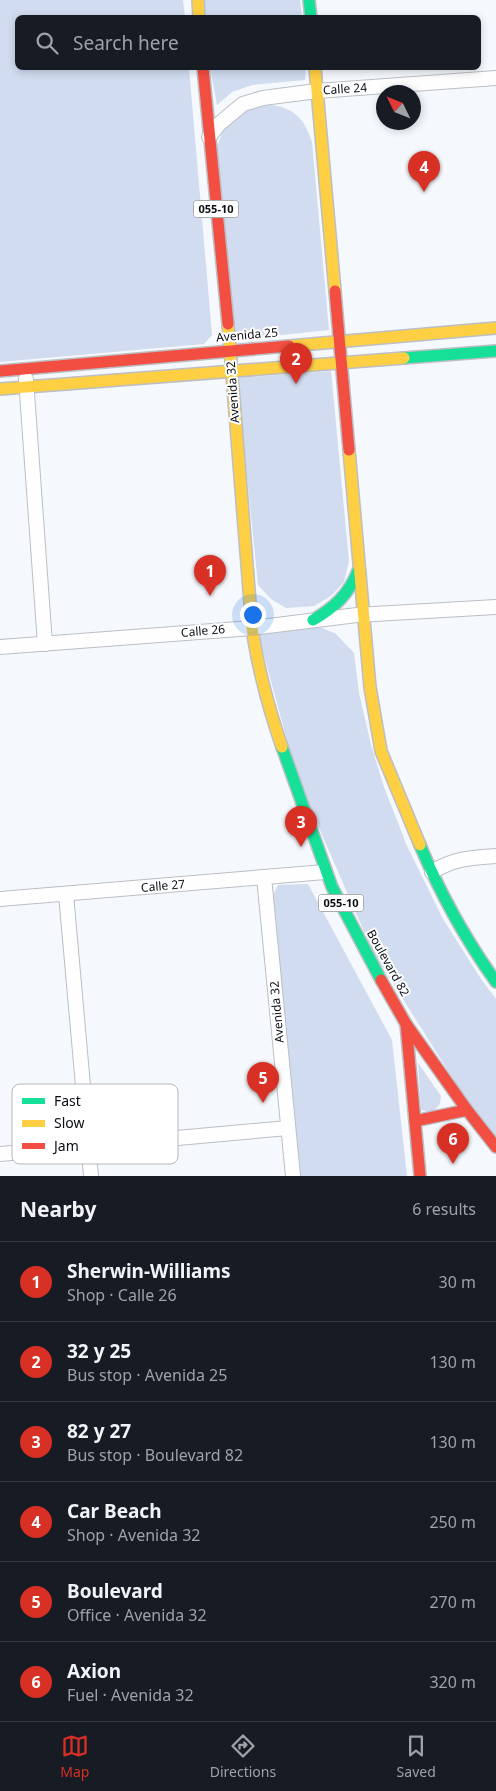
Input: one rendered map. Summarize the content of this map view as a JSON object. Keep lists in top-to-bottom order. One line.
{"streets":{"main road":["055-10","Avenida 25","Avenida 32","Boulevard 82"],"street":["Calle 24","Calle 26","Calle 27"]},"crossings":[["Calle 24","Avenida 32"],["Avenida 25","Avenida 32"],["Avenida 32","Calle 26"],["Avenida 32","Calle 27"],["Avenida 32","Boulevard 82"],["Calle 26","Boulevard 82"],["Calle 27","Boulevard 82"]],"legend":["Fast","Slow","Jam"],"north":"top left","page":{"search":"Search here","pins":["4","2","1","3","5","6"],"heading":["Nearby","6 results"],"list":[{"mark":"1","name":"Sherwin-Williams","note":"Shop · Calle 26","value":"30 m"},{"mark":"2","name":"32 y 25","note":"Bus stop · Avenida 25","value":"130 m"},{"mark":"3","name":"82 y 27","note":"Bus stop · Boulevard 82","value":"130 m"},{"mark":"4","name":"Car Beach","note":"Shop · Avenida 32","value":"250 m"},{"mark":"5","name":"Boulevard","note":"Office · Avenida 32","value":"270 m"},{"mark":"6","name":"Axion","note":"Fuel · Avenida 32","value":"320 m"}],"nav":["Map","Directions","Saved"]}}
